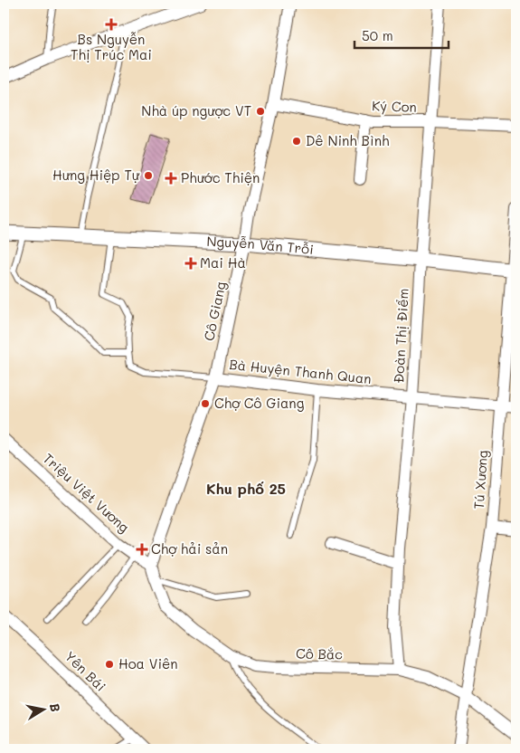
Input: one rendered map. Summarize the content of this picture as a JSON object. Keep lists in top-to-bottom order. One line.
{"streets":{"street":["Ký Con","Nguyễn Văn Trỗi","Cô Giang","Đoàn Thị Điểm","Bà Huyện Thanh Quan","Tú Xương","Triệu Việt Vương","Cô Bắc","Yên Bái"]},"crossings":[["Ký Con","Cô Giang"],["Ký Con","Đoàn Thị Điểm"],["Nguyễn Văn Trỗi","Cô Giang"],["Nguyễn Văn Trỗi","Đoàn Thị Điểm"],["Nguyễn Văn Trỗi","Tú Xương"],["Cô Giang","Bà Huyện Thanh Quan"],["Cô Giang","Triệu Việt Vương"],["Cô Giang","Cô Bắc"],["Đoàn Thị Điểm","Bà Huyện Thanh Quan"],["Đoàn Thị Điểm","Cô Bắc"],["Bà Huyện Thanh Quan","Tú Xương"],["Tú Xương","Cô Bắc"],["Triệu Việt Vương","Cô Bắc"]],"districts":["Khu phố 25"],"places":{"health":["Bs Nguyễn Thị Trúc Mai","Phước Thiện","Mai Hà","Chợ hải sản"],"other":["Nhà úp ngược VT","Dê Ninh Bình","Hưng Hiệp Tự","Chợ Cô Giang","Hoa Viên"]},"scale_bar":"50 m","north":"right"}
